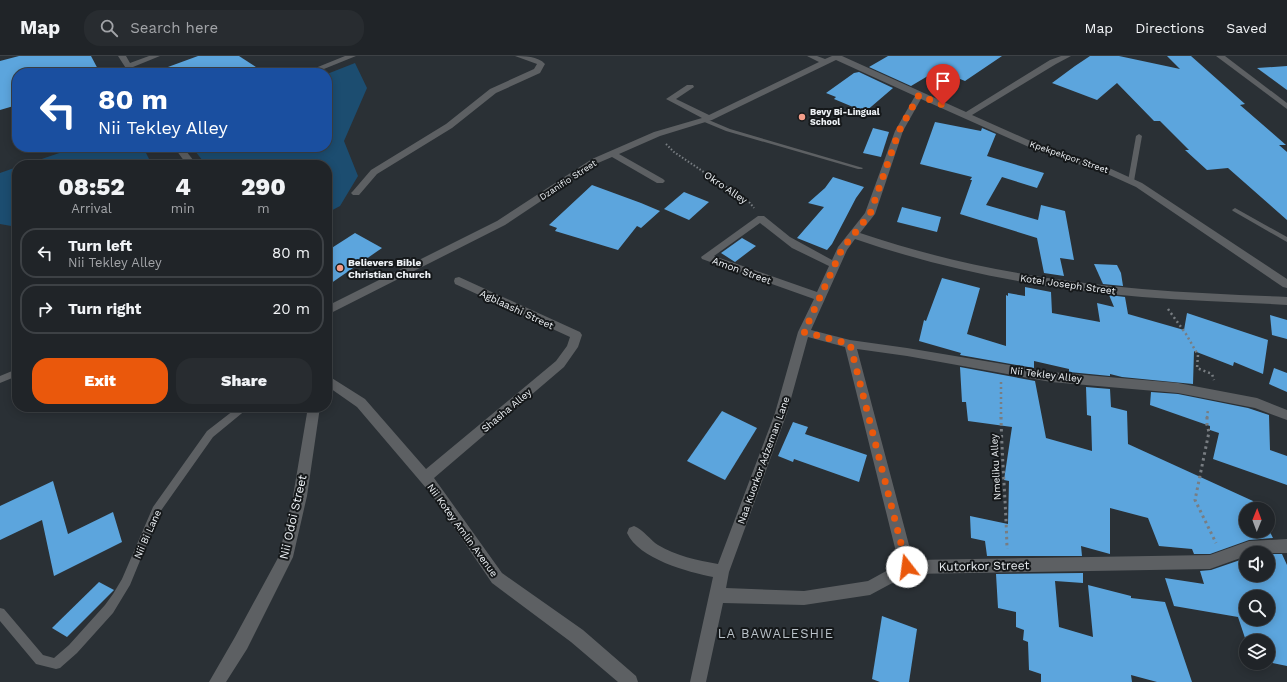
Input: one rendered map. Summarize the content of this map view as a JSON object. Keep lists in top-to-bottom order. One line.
{"streets":{"street":["Kpekpekpor Street","Dzanifio Street","Amon Street","Kotei Joseph Street","Agblaashi Street","Nii Tekley Alley","Shasha Alley","Naa Kuorkor Adzeman Lane","Nii Odoi Street","Nii Kotey Amlin Avenue","Kutorkor Street"],"lane":["Nii Bi Lane"],"path":["Okro Alley","Nmeliku Alley"]},"crossings":[["Kpekpekpor Street","Dzanifio Street"],["Kpekpekpor Street","Naa Kuorkor Adzeman Lane"],["Dzanifio Street","Okro Alley"],["Okro Alley","Amon Street"],["Amon Street","Naa Kuorkor Adzeman Lane"],["Kotei Joseph Street","Naa Kuorkor Adzeman Lane"],["Agblaashi Street","Shasha Alley"],["Nii Tekley Alley","Naa Kuorkor Adzeman Lane"],["Nii Tekley Alley","Nmeliku Alley"],["Shasha Alley","Nii Kotey Amlin Avenue"],["Naa Kuorkor Adzeman Lane","Kutorkor Street"],["Nmeliku Alley","Kutorkor Street"]],"districts":["LA BAWALESHIE"],"places":["Bevy Bi-Lingual School","Believers Bible Christian Church"],"north":"top","page":{"header":"Map","search":"Search here","nav":["Map","Directions","Saved"],"turn":["80 m","Nii Tekley Alley"],"eta":["08:52","Arrival","4","min","290","m"],"list":[{"name":"Turn left","note":"Nii Tekley Alley","value":"80 m"},{"name":"Turn right","value":"20 m"}],"buttons":["Exit","Share"]}}
